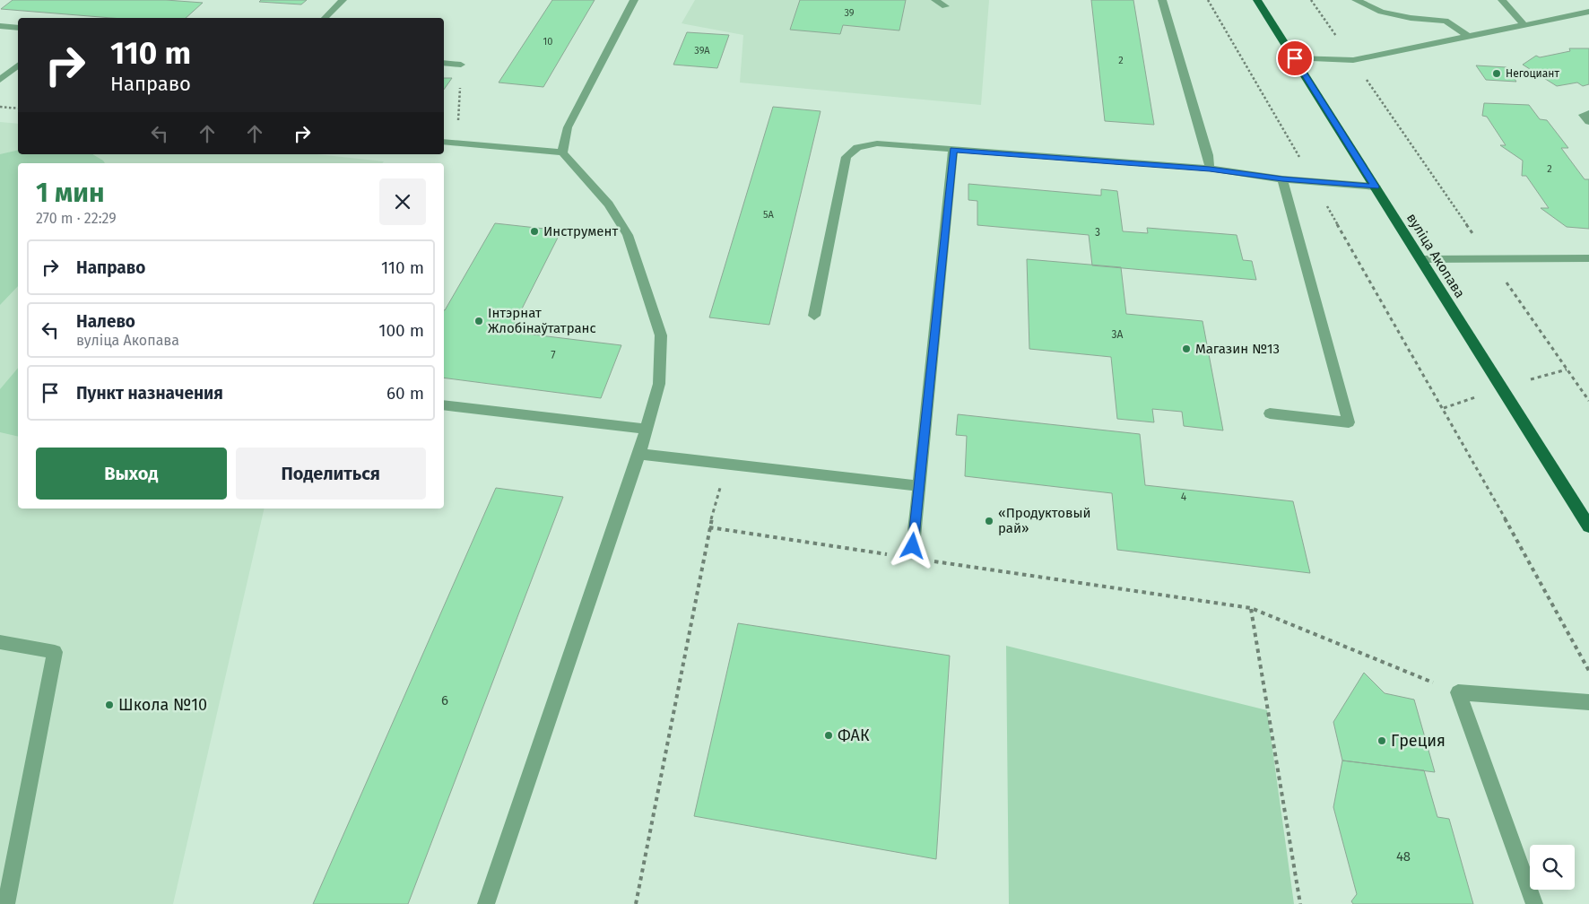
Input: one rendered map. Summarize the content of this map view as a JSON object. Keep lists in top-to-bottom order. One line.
{"streets":{"main road":["вуліца Акопава"]},"places":["Негоциант","Инструмент","Інтэрнат Жлобінаўтатранс","Магазин №13","«Продуктовый рай»","Школа №10","ФАК","Греция"],"house_numbers":["39","10","39А","2","2","5А","3","3А","7","4","6","48"],"page":{"turn":["110 m","Направо"],"heading":["1 мин","270 m · 22:29"],"list":[{"name":"Направо","value":"110 m"},{"name":"Налево","note":"вуліца Акопава","value":"100 m"},{"name":"Пункт назначения","value":"60 m"}],"buttons":["Выход","Поделиться"]}}
